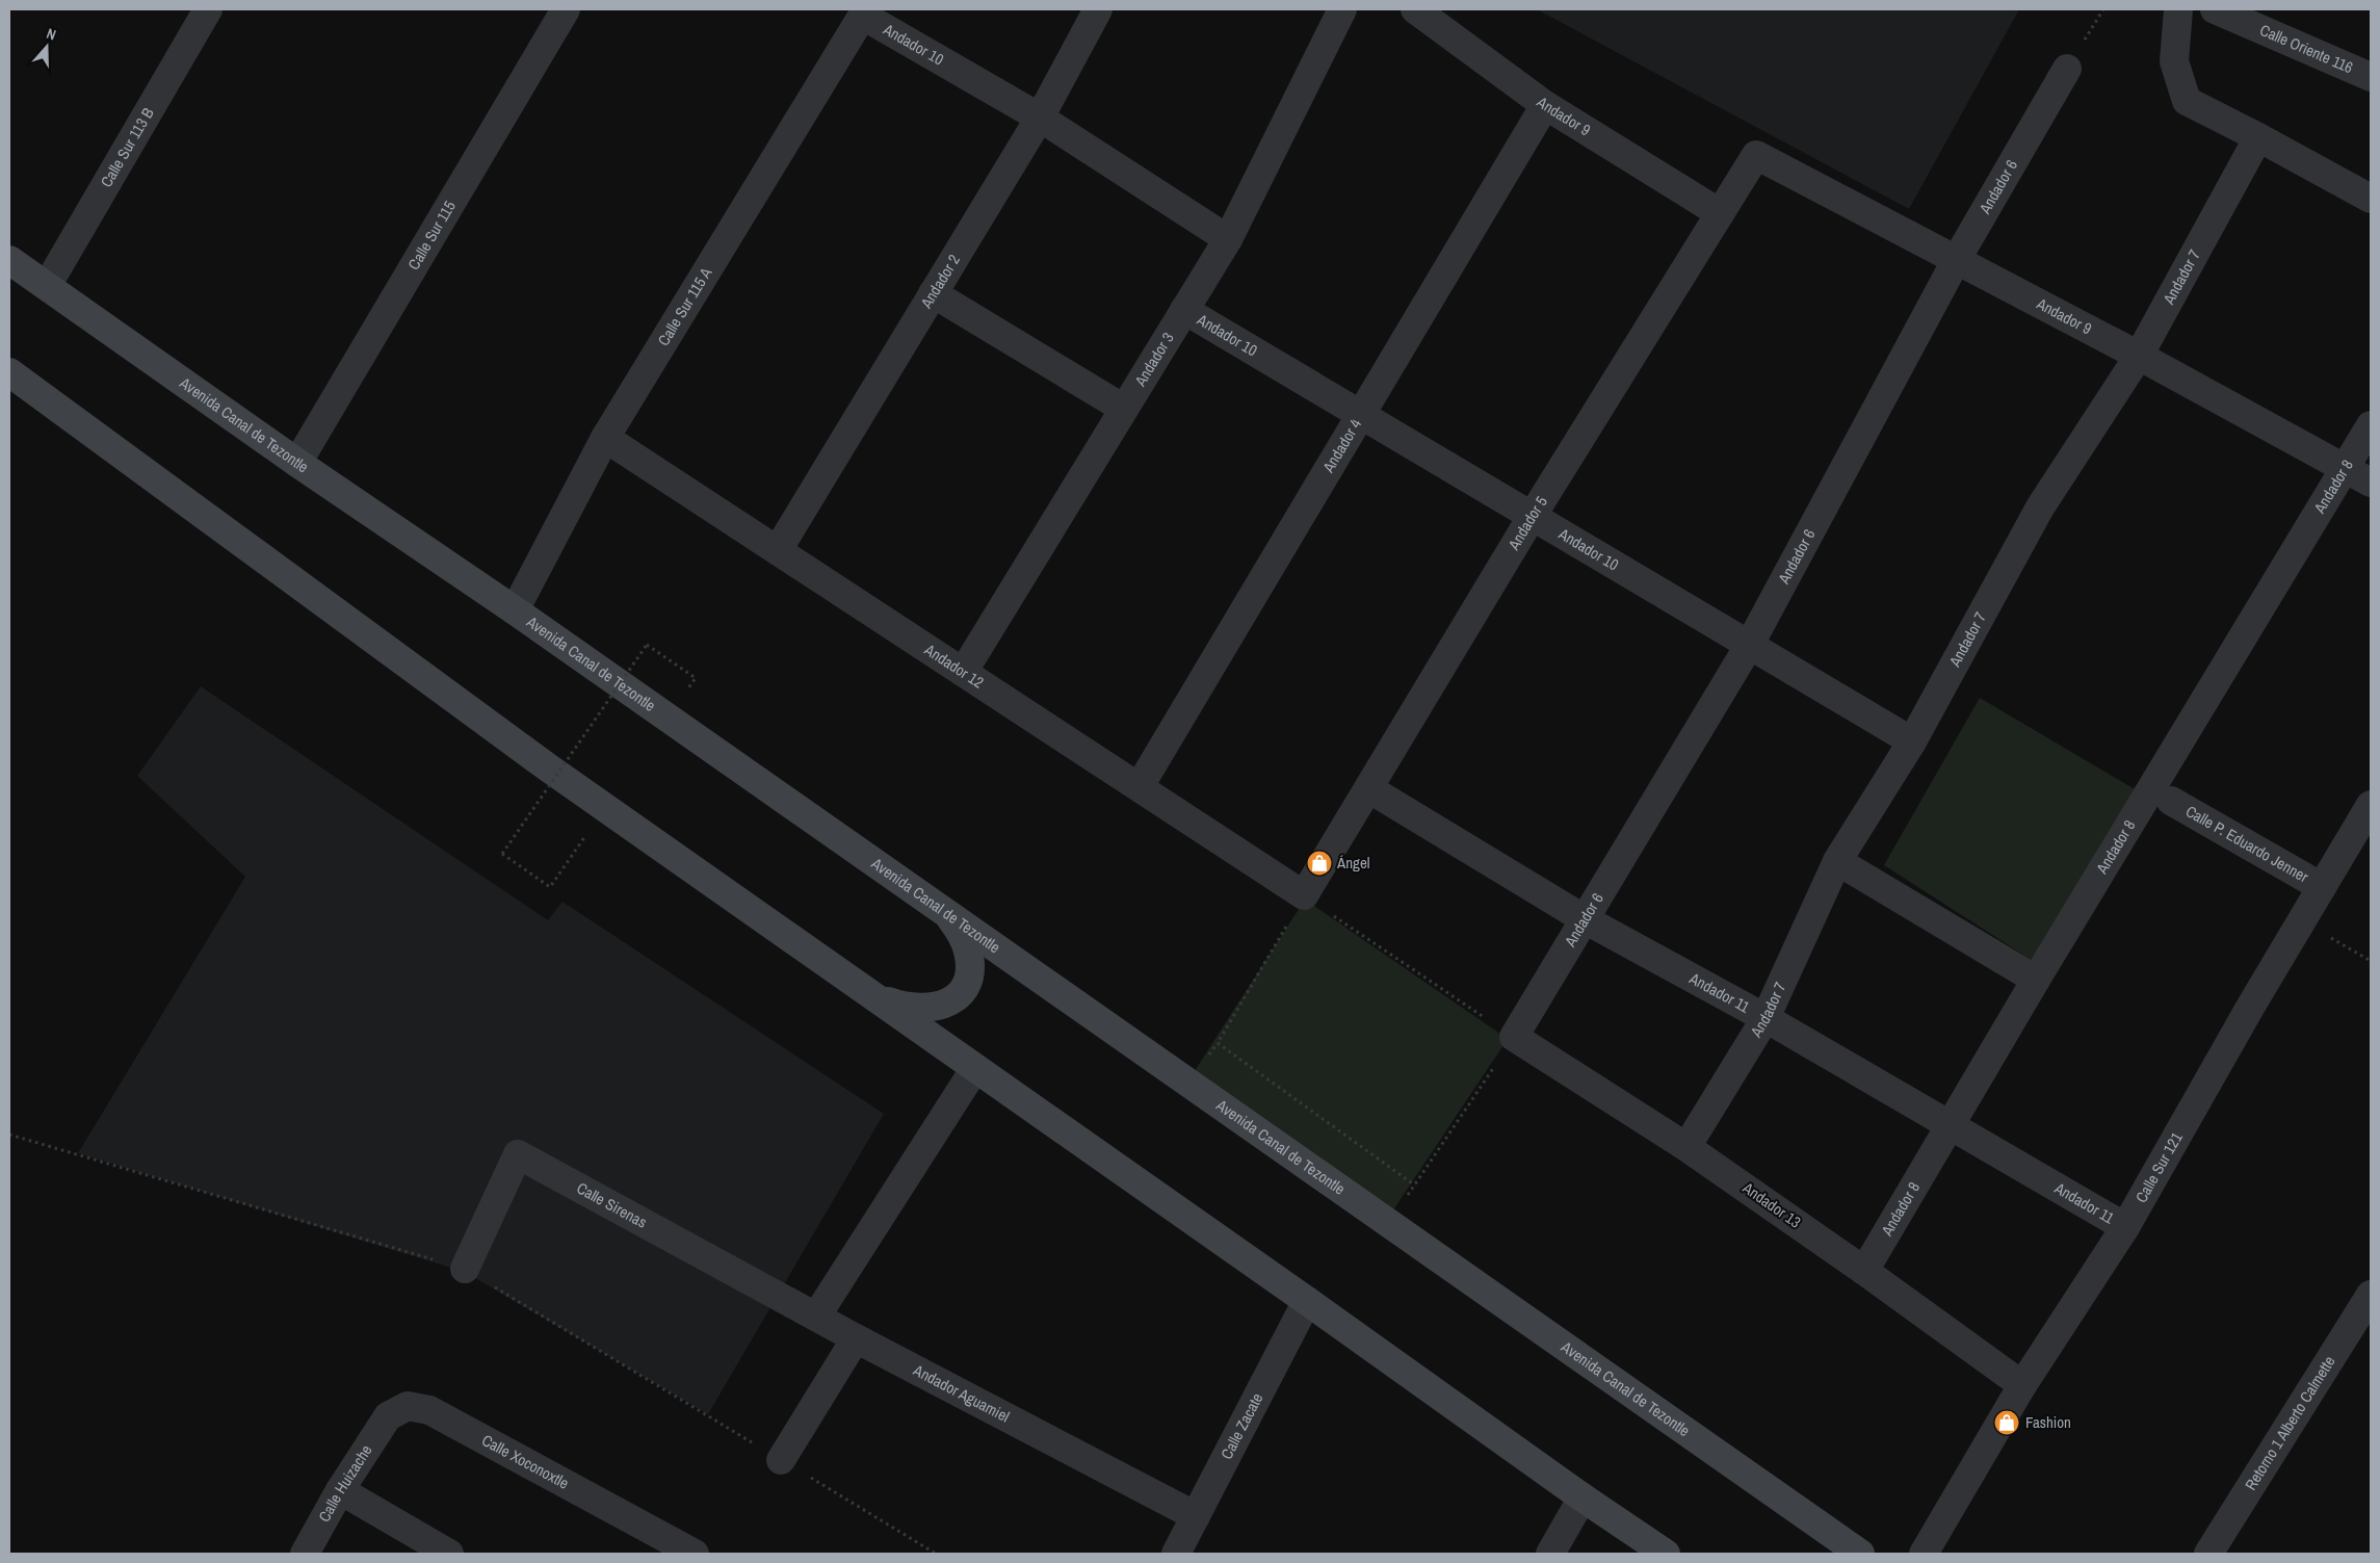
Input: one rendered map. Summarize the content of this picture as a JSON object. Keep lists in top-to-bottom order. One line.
{"streets":{"main road":["Avenida Canal de Tezontle"],"street":["Andador 10","Calle Oriente 116","Andador 9","Calle Sur 113 B","Andador 6","Calle Sur 115","Andador 7","Andador 2","Calle Sur 115 A","Andador 3","Andador 4","Andador 8","Andador 5","Andador 12","Calle P. Eduardo Jenner","Andador 11","Calle Sur 121","Calle Sirenas","Andador 13","Andador Aguamiel","Retorno 1 Alberto Calmette","Calle Zacate","Calle Xoconoxtle","Calle Huizache"]},"crossings":[["Andador 10","Andador 6"],["Andador 10","Andador 7"],["Andador 10","Andador 2"],["Andador 10","Calle Sur 115 A"],["Andador 10","Andador 3"],["Andador 10","Andador 4"],["Andador 10","Andador 5"],["Andador 9","Andador 6"],["Andador 9","Andador 7"],["Andador 9","Andador 4"],["Andador 9","Andador 8"],["Andador 9","Andador 5"],["Calle Sur 113 B","Avenida Canal de Tezontle"],["Andador 6","Andador 11"],["Andador 6","Andador 13"],["Calle Sur 115","Avenida Canal de Tezontle"],["Andador 7","Andador 11"],["Andador 7","Andador 13"],["Andador 2","Andador 12"],["Calle Sur 115 A","Avenida Canal de Tezontle"],["Calle Sur 115 A","Andador 12"],["Andador 3","Andador 12"],["Andador 4","Andador 12"],["Andador 8","Andador 11"],["Andador 8","Andador 13"],["Andador 5","Andador 12"],["Andador 5","Andador 11"],["Calle P. Eduardo Jenner","Calle Sur 121"],["Andador 11","Calle Sur 121"],["Calle Sur 121","Andador 13"],["Calle Sirenas","Andador Aguamiel"],["Andador Aguamiel","Calle Zacate"],["Calle Xoconoxtle","Calle Huizache"]],"places":{"shop":["Ángel","Fashion"]},"north":"top"}
